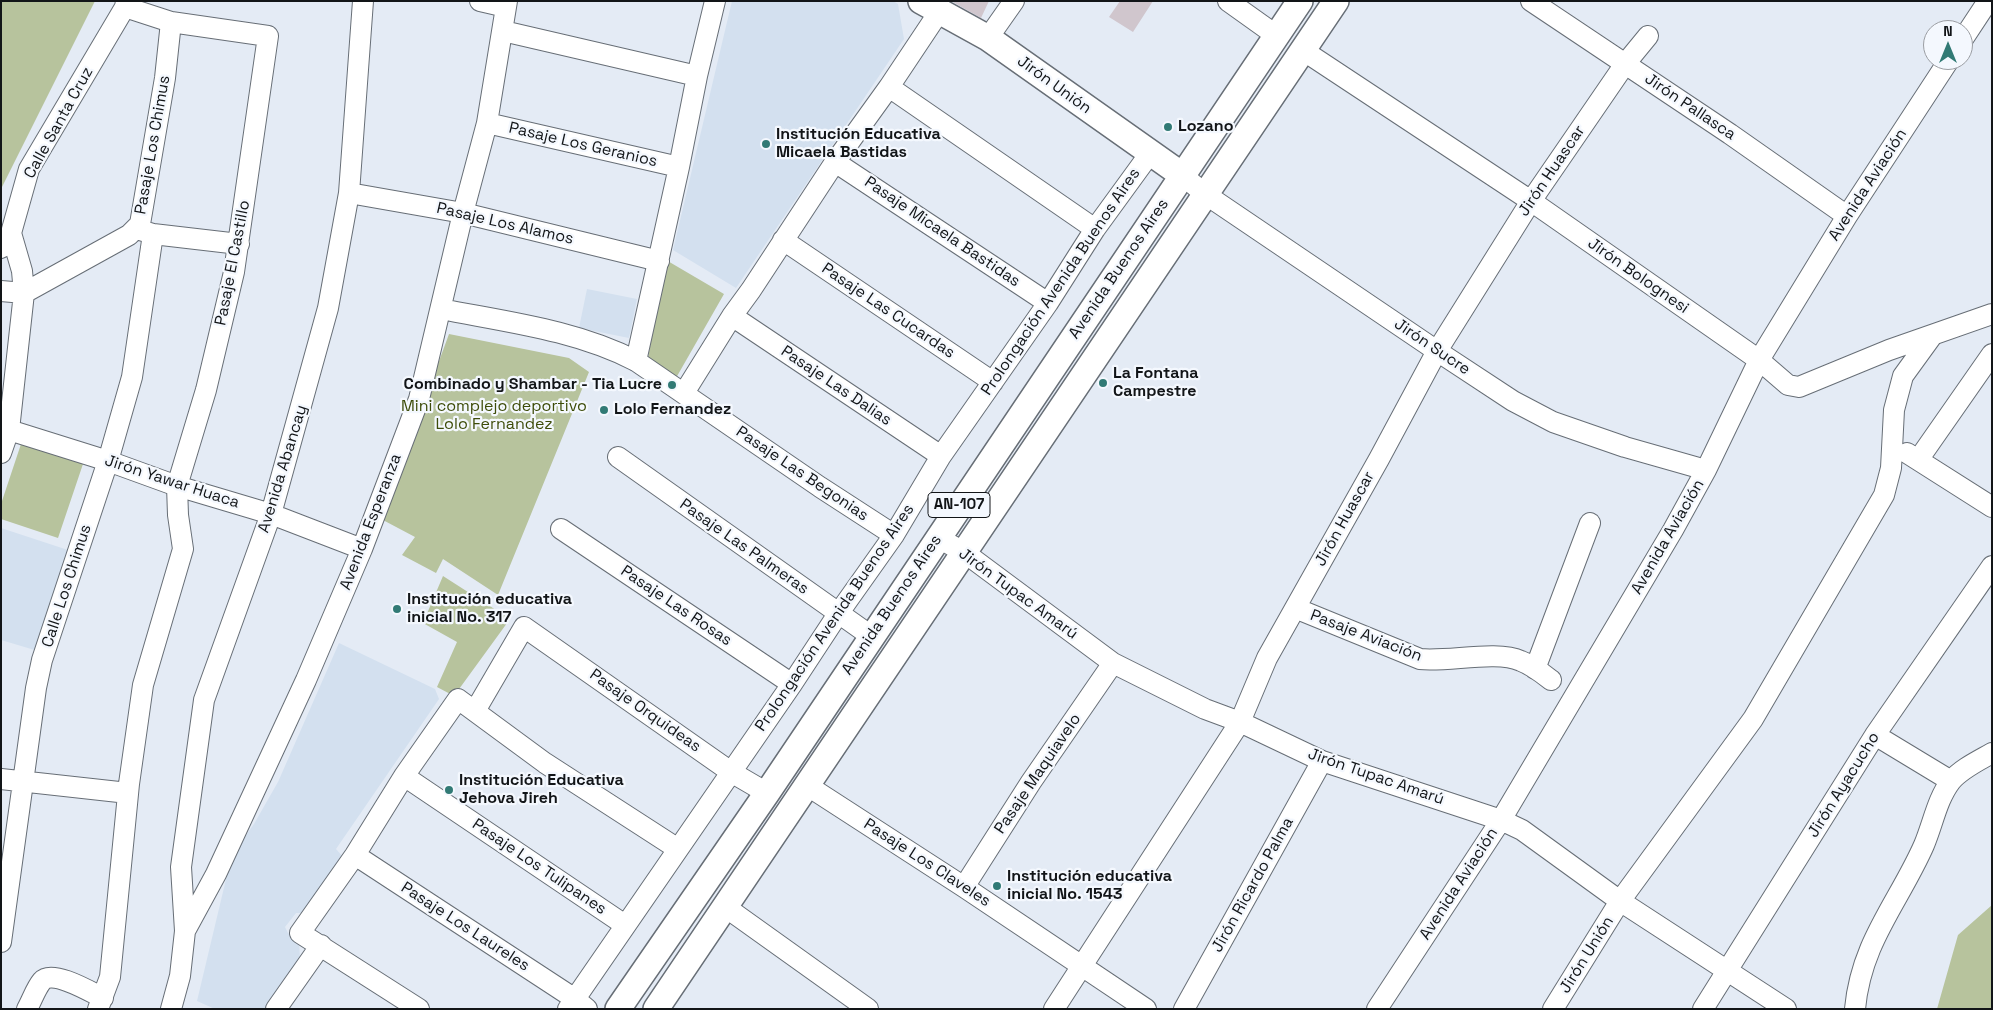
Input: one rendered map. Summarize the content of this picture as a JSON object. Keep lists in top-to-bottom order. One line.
{"streets":{"main road":["Jirón Unión","Avenida Buenos Aires","AN-107"],"street":["Jirón Pallasca","Calle Santa Cruz","Pasaje Los Chimus","Pasaje Los Geranios","Jirón Huascar","Avenida Aviación","Pasaje Los Alamos","Pasaje Micaela Bastidas","Pasaje El Castillo","Jirón Bolognesi","Prolongación Avenida Buenos Aires","Pasaje Las Cucardas","Jirón Sucre","Pasaje Las Dalias","Avenida Abancay","Pasaje Las Begonias","Jirón Yawar Huaca","Avenida Esperanza","Pasaje Las Palmeras","Calle Los Chimus","Jirón Tupac Amarú","Pasaje Las Rosas","Pasaje Aviación","Pasaje Orquideas","Pasaje Maquiavelo","Jirón Ayacucho","Pasaje Los Claveles","Pasaje Los Tulipanes","Jirón Ricardo Palma","Pasaje Los Laureles"]},"crossings":[["Jirón Unión","Avenida Buenos Aires"],["Jirón Unión","Jirón Bolognesi"],["Jirón Unión","Prolongación Avenida Buenos Aires"],["Jirón Unión","Jirón Sucre"],["Jirón Unión","Jirón Tupac Amarú"],["Jirón Pallasca","Jirón Huascar"],["Jirón Pallasca","Avenida Aviación"],["Pasaje Los Chimus","Pasaje El Castillo"],["Pasaje Los Chimus","Calle Los Chimus"],["Pasaje Los Geranios","Avenida Esperanza"],["Jirón Huascar","Jirón Bolognesi"],["Jirón Huascar","Jirón Sucre"],["Jirón Huascar","Jirón Tupac Amarú"],["Jirón Huascar","Pasaje Aviación"],["Jirón Huascar","Pasaje Los Claveles"],["Avenida Aviación","Jirón Bolognesi"],["Avenida Aviación","Jirón Sucre"],["Avenida Aviación","Jirón Tupac Amarú"],["Pasaje Los Alamos","Avenida Abancay"],["Pasaje Los Alamos","Avenida Esperanza"],["Pasaje Micaela Bastidas","Prolongación Avenida Buenos Aires"],["Pasaje El Castillo","Jirón Yawar Huaca"],["Avenida Buenos Aires","Jirón Bolognesi"],["Avenida Buenos Aires","Jirón Sucre"],["Avenida Buenos Aires","Pasaje Las Palmeras"],["Avenida Buenos Aires","Jirón Tupac Amarú"],["Avenida Buenos Aires","Pasaje Orquideas"],["Avenida Buenos Aires","Pasaje Los Claveles"],["Prolongación Avenida Buenos Aires","Pasaje Las Cucardas"],["Prolongación Avenida Buenos Aires","Pasaje Las Dalias"],["Prolongación Avenida Buenos Aires","Pasaje Las Begonias"],["Prolongación Avenida Buenos Aires","Pasaje Las Palmeras"],["Prolongación Avenida Buenos Aires","Pasaje Las Rosas"],["Prolongación Avenida Buenos Aires","Pasaje Orquideas"],["Prolongación Avenida Buenos Aires","Pasaje Los Tulipanes"],["Prolongación Avenida Buenos Aires","Pasaje Los Laureles"],["Avenida Abancay","Jirón Yawar Huaca"],["Avenida Abancay","Avenida Esperanza"],["Pasaje Las Begonias","Avenida Esperanza"],["Jirón Yawar Huaca","Avenida Esperanza"],["Jirón Yawar Huaca","Calle Los Chimus"],["Jirón Tupac Amarú","Pasaje Maquiavelo"],["Jirón Tupac Amarú","Jirón Ayacucho"],["Jirón Tupac Amarú","Jirón Ricardo Palma"],["Pasaje Maquiavelo","Pasaje Los Claveles"]],"parks":["Mini complejo deportivo Lolo Fernandez"],"places":["Lozano","Institución Educativa Micaela Bastidas","La Fontana Campestre","Combinado y Shambar - Tia Lucre","Lolo Fernandez","Institución educativa inicial No. 317","Institución Educativa Jehova Jireh","Institución educativa inicial No. 1543"],"north":"top"}
